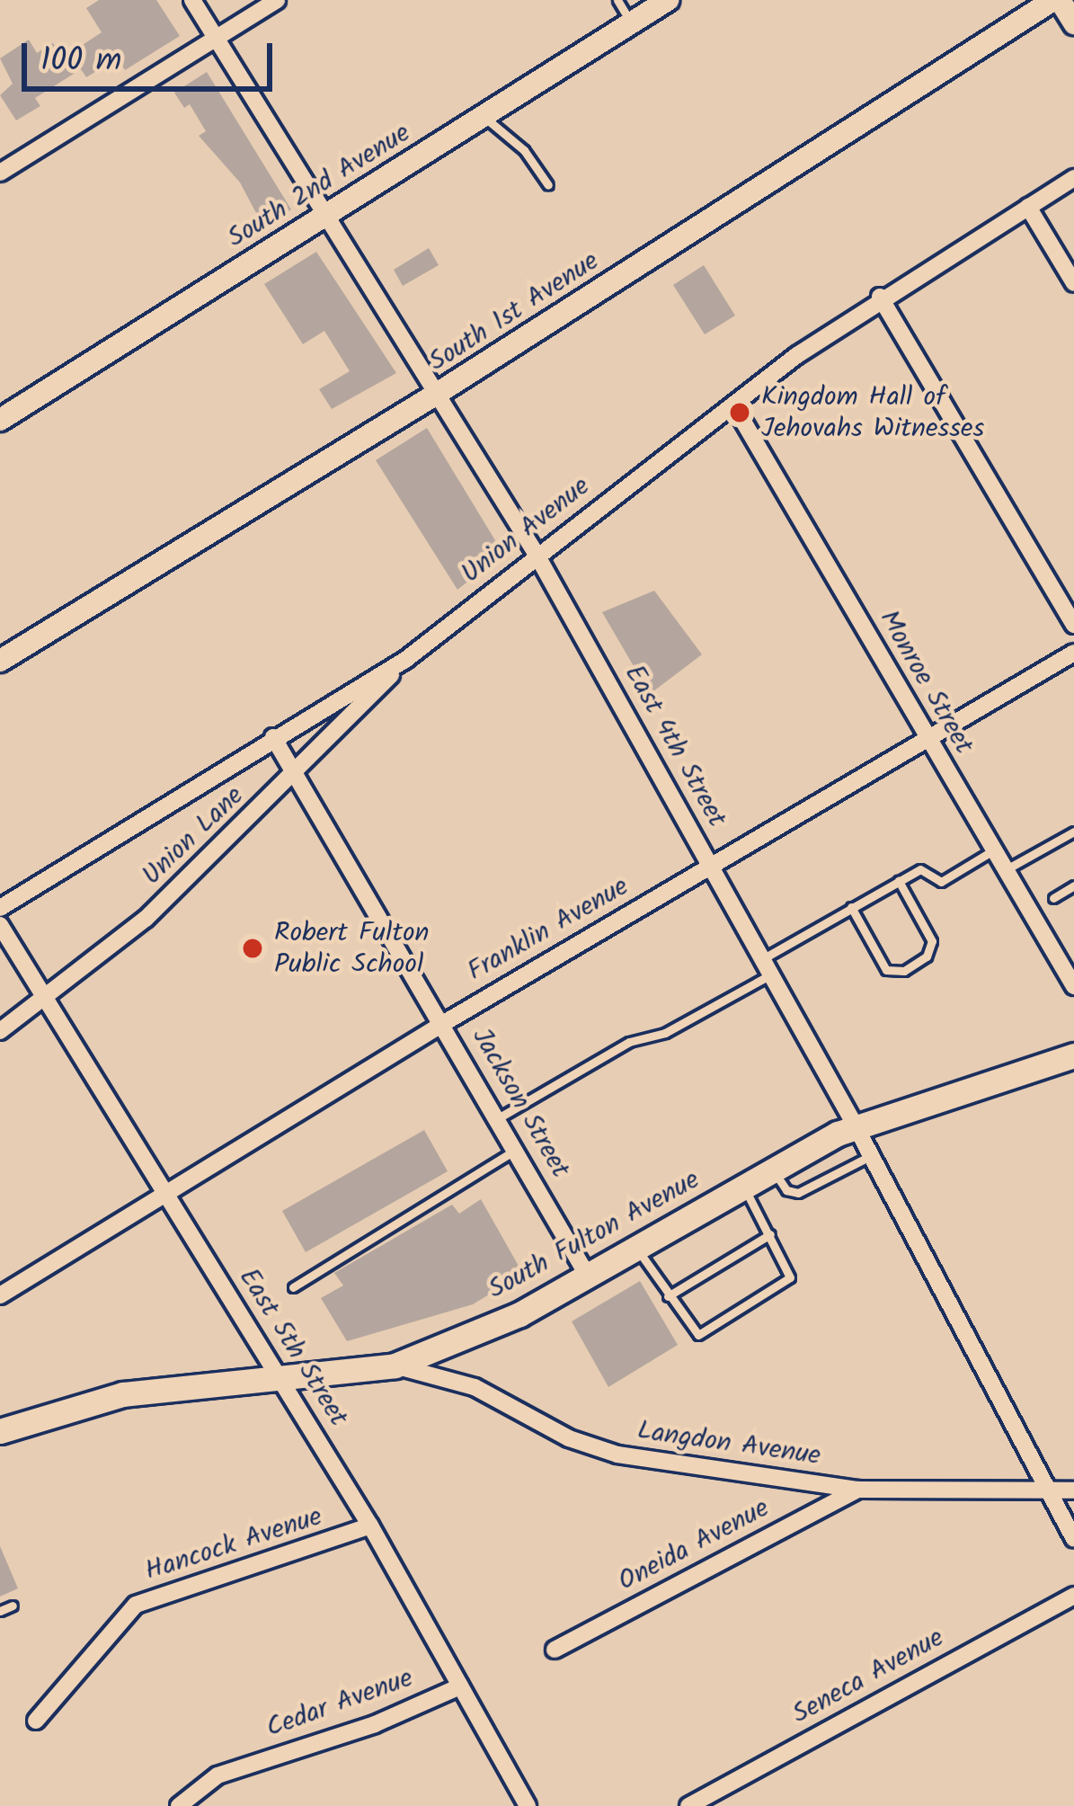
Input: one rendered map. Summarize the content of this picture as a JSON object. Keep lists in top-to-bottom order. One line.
{"streets":{"main road":["South Fulton Avenue"],"street":["South 2nd Avenue","South 1st Avenue","Union Avenue","Monroe Street","East 4th Street","Union Lane","Franklin Avenue","Jackson Street","East 5th Street","Langdon Avenue","Hancock Avenue","Oneida Avenue","Seneca Avenue","Cedar Avenue"]},"crossings":[["South 2nd Avenue","East 4th Street"],["South 1st Avenue","East 4th Street"],["Union Avenue","Monroe Street"],["Union Avenue","East 4th Street"],["Union Avenue","Union Lane"],["Union Avenue","Jackson Street"],["Monroe Street","Franklin Avenue"],["East 4th Street","Franklin Avenue"],["East 4th Street","South Fulton Avenue"],["East 4th Street","Langdon Avenue"],["Union Lane","Jackson Street"],["Union Lane","East 5th Street"],["Franklin Avenue","Jackson Street"],["Franklin Avenue","East 5th Street"],["Jackson Street","South Fulton Avenue"],["South Fulton Avenue","East 5th Street"],["South Fulton Avenue","Langdon Avenue"],["East 5th Street","Hancock Avenue"],["East 5th Street","Cedar Avenue"],["Langdon Avenue","Oneida Avenue"]],"places":["Kingdom Hall of Jehovahs Witnesses","Robert Fulton Public School"],"scale_bar":"100 m"}
